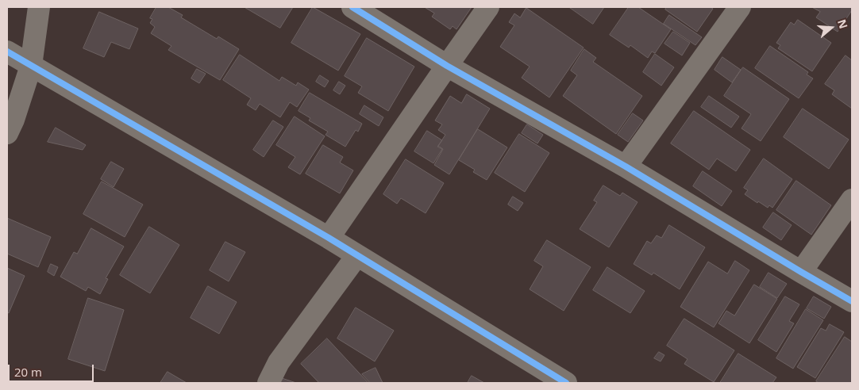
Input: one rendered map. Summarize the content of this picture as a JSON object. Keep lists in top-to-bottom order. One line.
{"scale_bar":"20 m","north":"right"}
